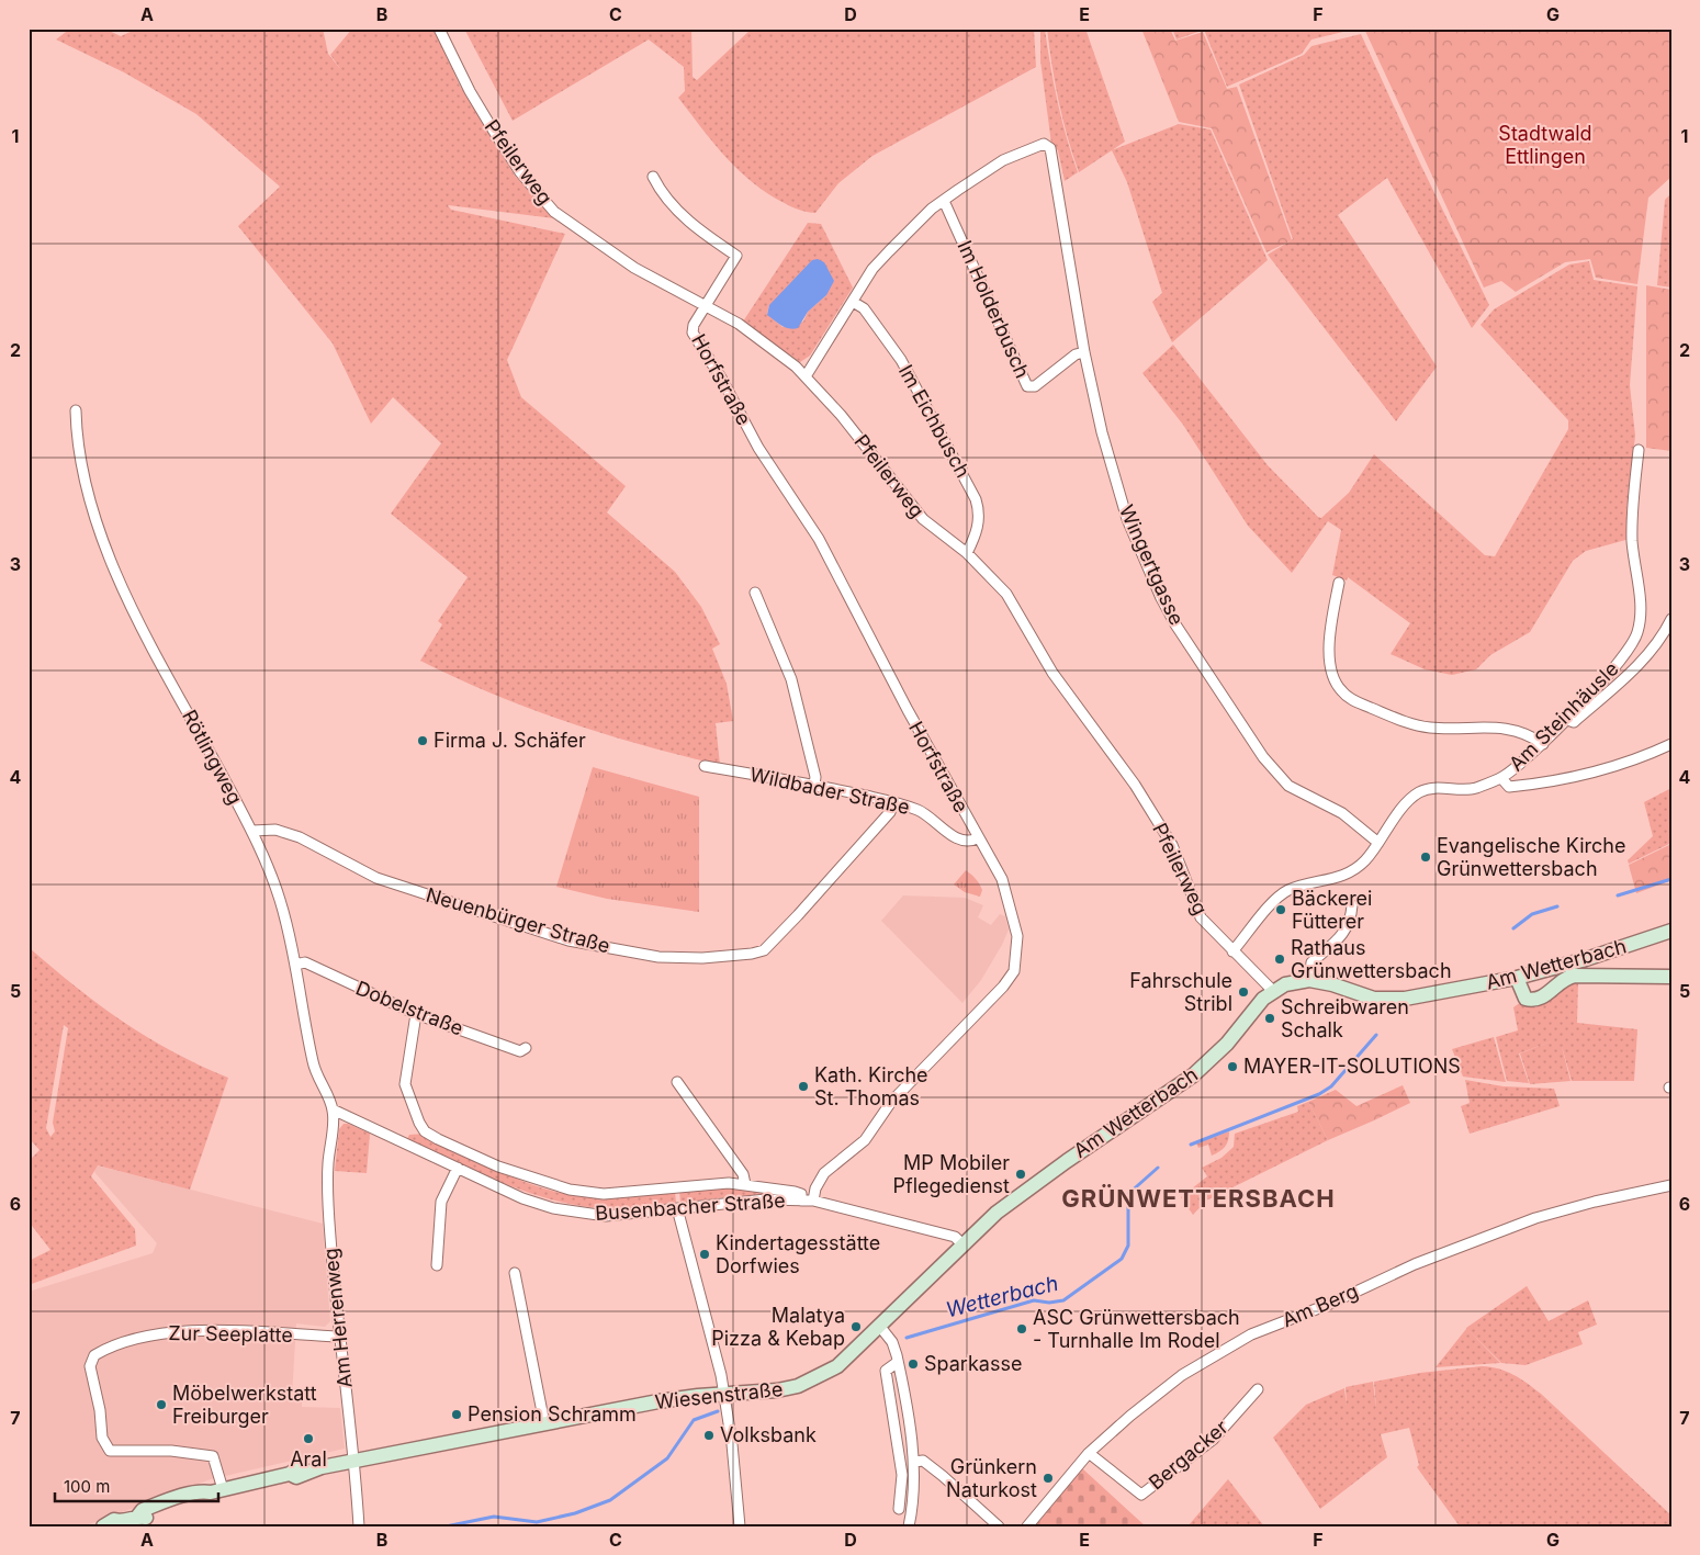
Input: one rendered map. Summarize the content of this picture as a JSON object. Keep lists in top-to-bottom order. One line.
{"streets":{"main road":["Am Wetterbach","Wiesenstraße"],"street":["Pfeilerweg","Im Holderbusch","Horfstraße","Im Eichbusch","Wingertgasse","Am Steinhäusle","Rötlingweg","Wildbader Straße","Neuenbürger Straße","Dobelstraße","Busenbacher Straße","Am Berg","Am Herrenweg","Zur Seeplatte","Bergacker"]},"crossings":[["Pfeilerweg","Horfstraße"],["Pfeilerweg","Im Eichbusch"],["Pfeilerweg","Am Steinhäusle"],["Pfeilerweg","Am Wetterbach"],["Im Holderbusch","Wingertgasse"],["Horfstraße","Wildbader Straße"],["Horfstraße","Busenbacher Straße"],["Wingertgasse","Am Steinhäusle"],["Rötlingweg","Neuenbürger Straße"],["Rötlingweg","Dobelstraße"],["Rötlingweg","Busenbacher Straße"],["Rötlingweg","Am Herrenweg"],["Wildbader Straße","Neuenbürger Straße"],["Am Wetterbach","Busenbacher Straße"],["Am Wetterbach","Wiesenstraße"],["Busenbacher Straße","Am Herrenweg"],["Am Berg","Bergacker"],["Am Herrenweg","Zur Seeplatte"],["Am Herrenweg","Wiesenstraße"],["Zur Seeplatte","Wiesenstraße"]],"districts":["GRÜNWETTERSBACH"],"water":["Wetterbach"],"parks":["Stadtwald Ettlingen"],"places":["Firma J. Schäfer","Evangelische Kirche Grünwettersbach","Bäckerei Fütterer","Rathaus Grünwettersbach","Fahrschule Stribl","Schreibwaren Schalk","MAYER-IT-SOLUTIONS","Kath. Kirche St. Thomas","MP Mobiler Pflegedienst","Kindertagesstätte Dorfwies","Malatya Pizza & Kebap","ASC Grünwettersbach - Turnhalle Im Rodel","Sparkasse","Möbelwerkstatt Freiburger","Pension Schramm","Volksbank","Aral","Grünkern Naturkost"],"scale_bar":"100 m","grid":{"columns":["A","B","C","D","E","F","G"],"rows":["1","2","3","4","5","6","7"]}}
